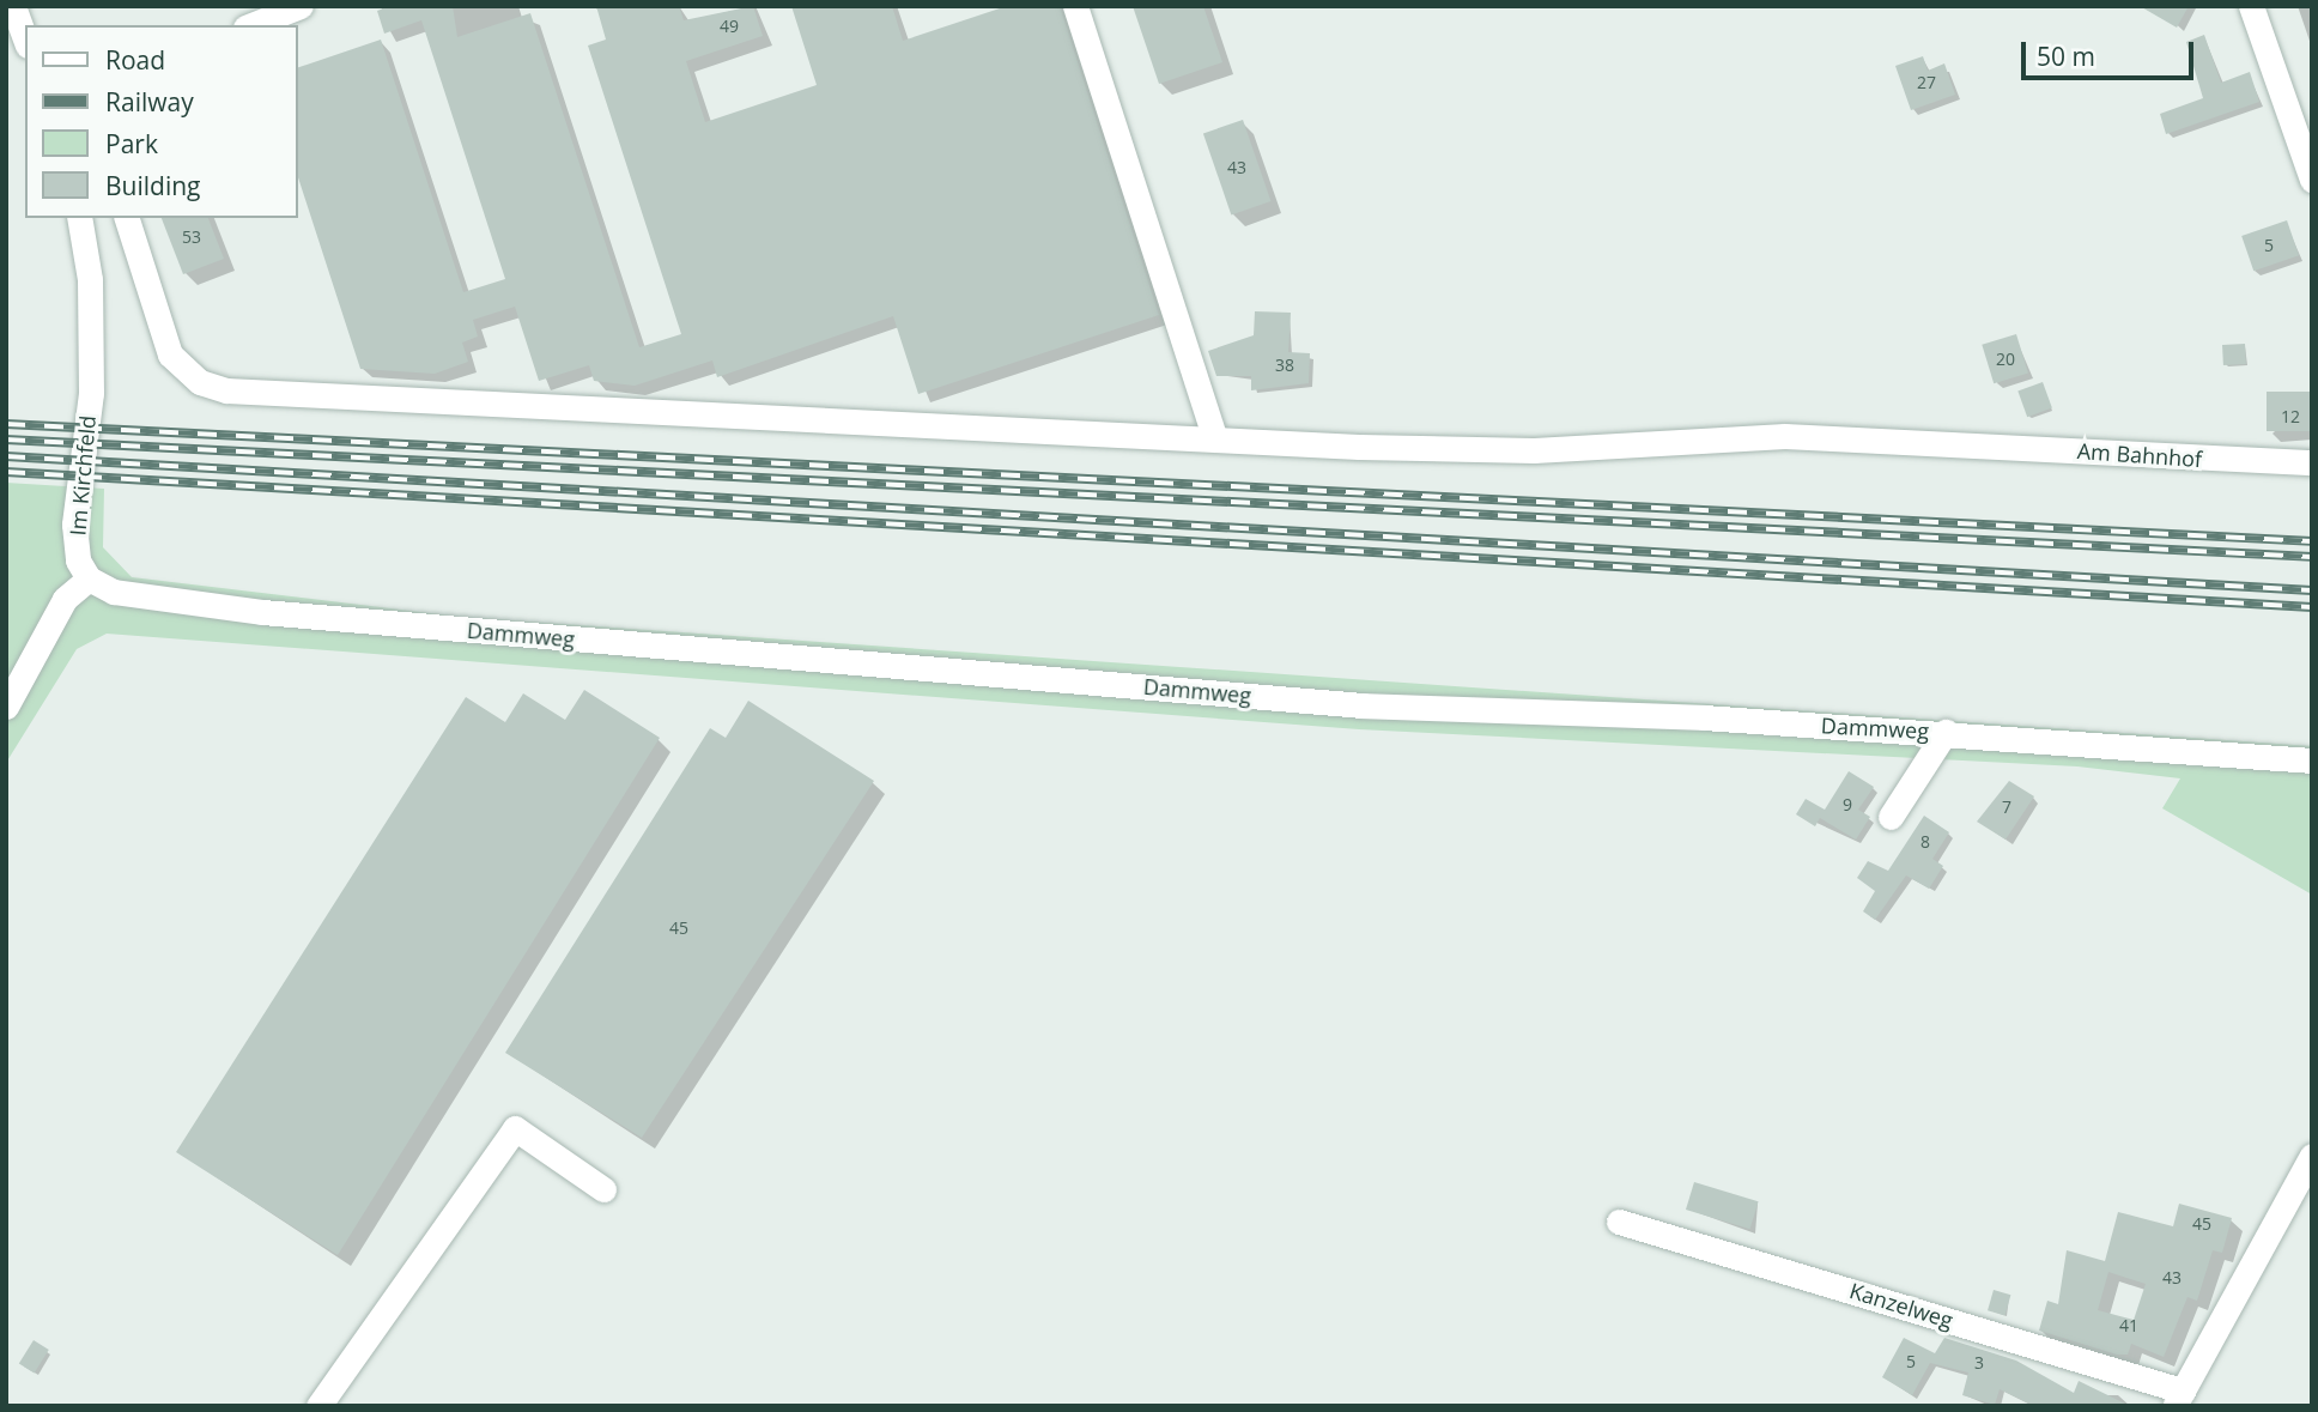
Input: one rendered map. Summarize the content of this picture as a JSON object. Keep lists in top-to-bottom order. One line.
{"streets":{"street":["Am Bahnhof","Im Kirchfeld","Dammweg","Kanzelweg"]},"crossings":[["Im Kirchfeld","Dammweg"]],"house_numbers":["49","27","43","53","5","20","38","12","9","7","8","45","45","43","41","5","3"],"legend":["Road","Railway","Park","Building"],"scale_bar":"50 m"}
